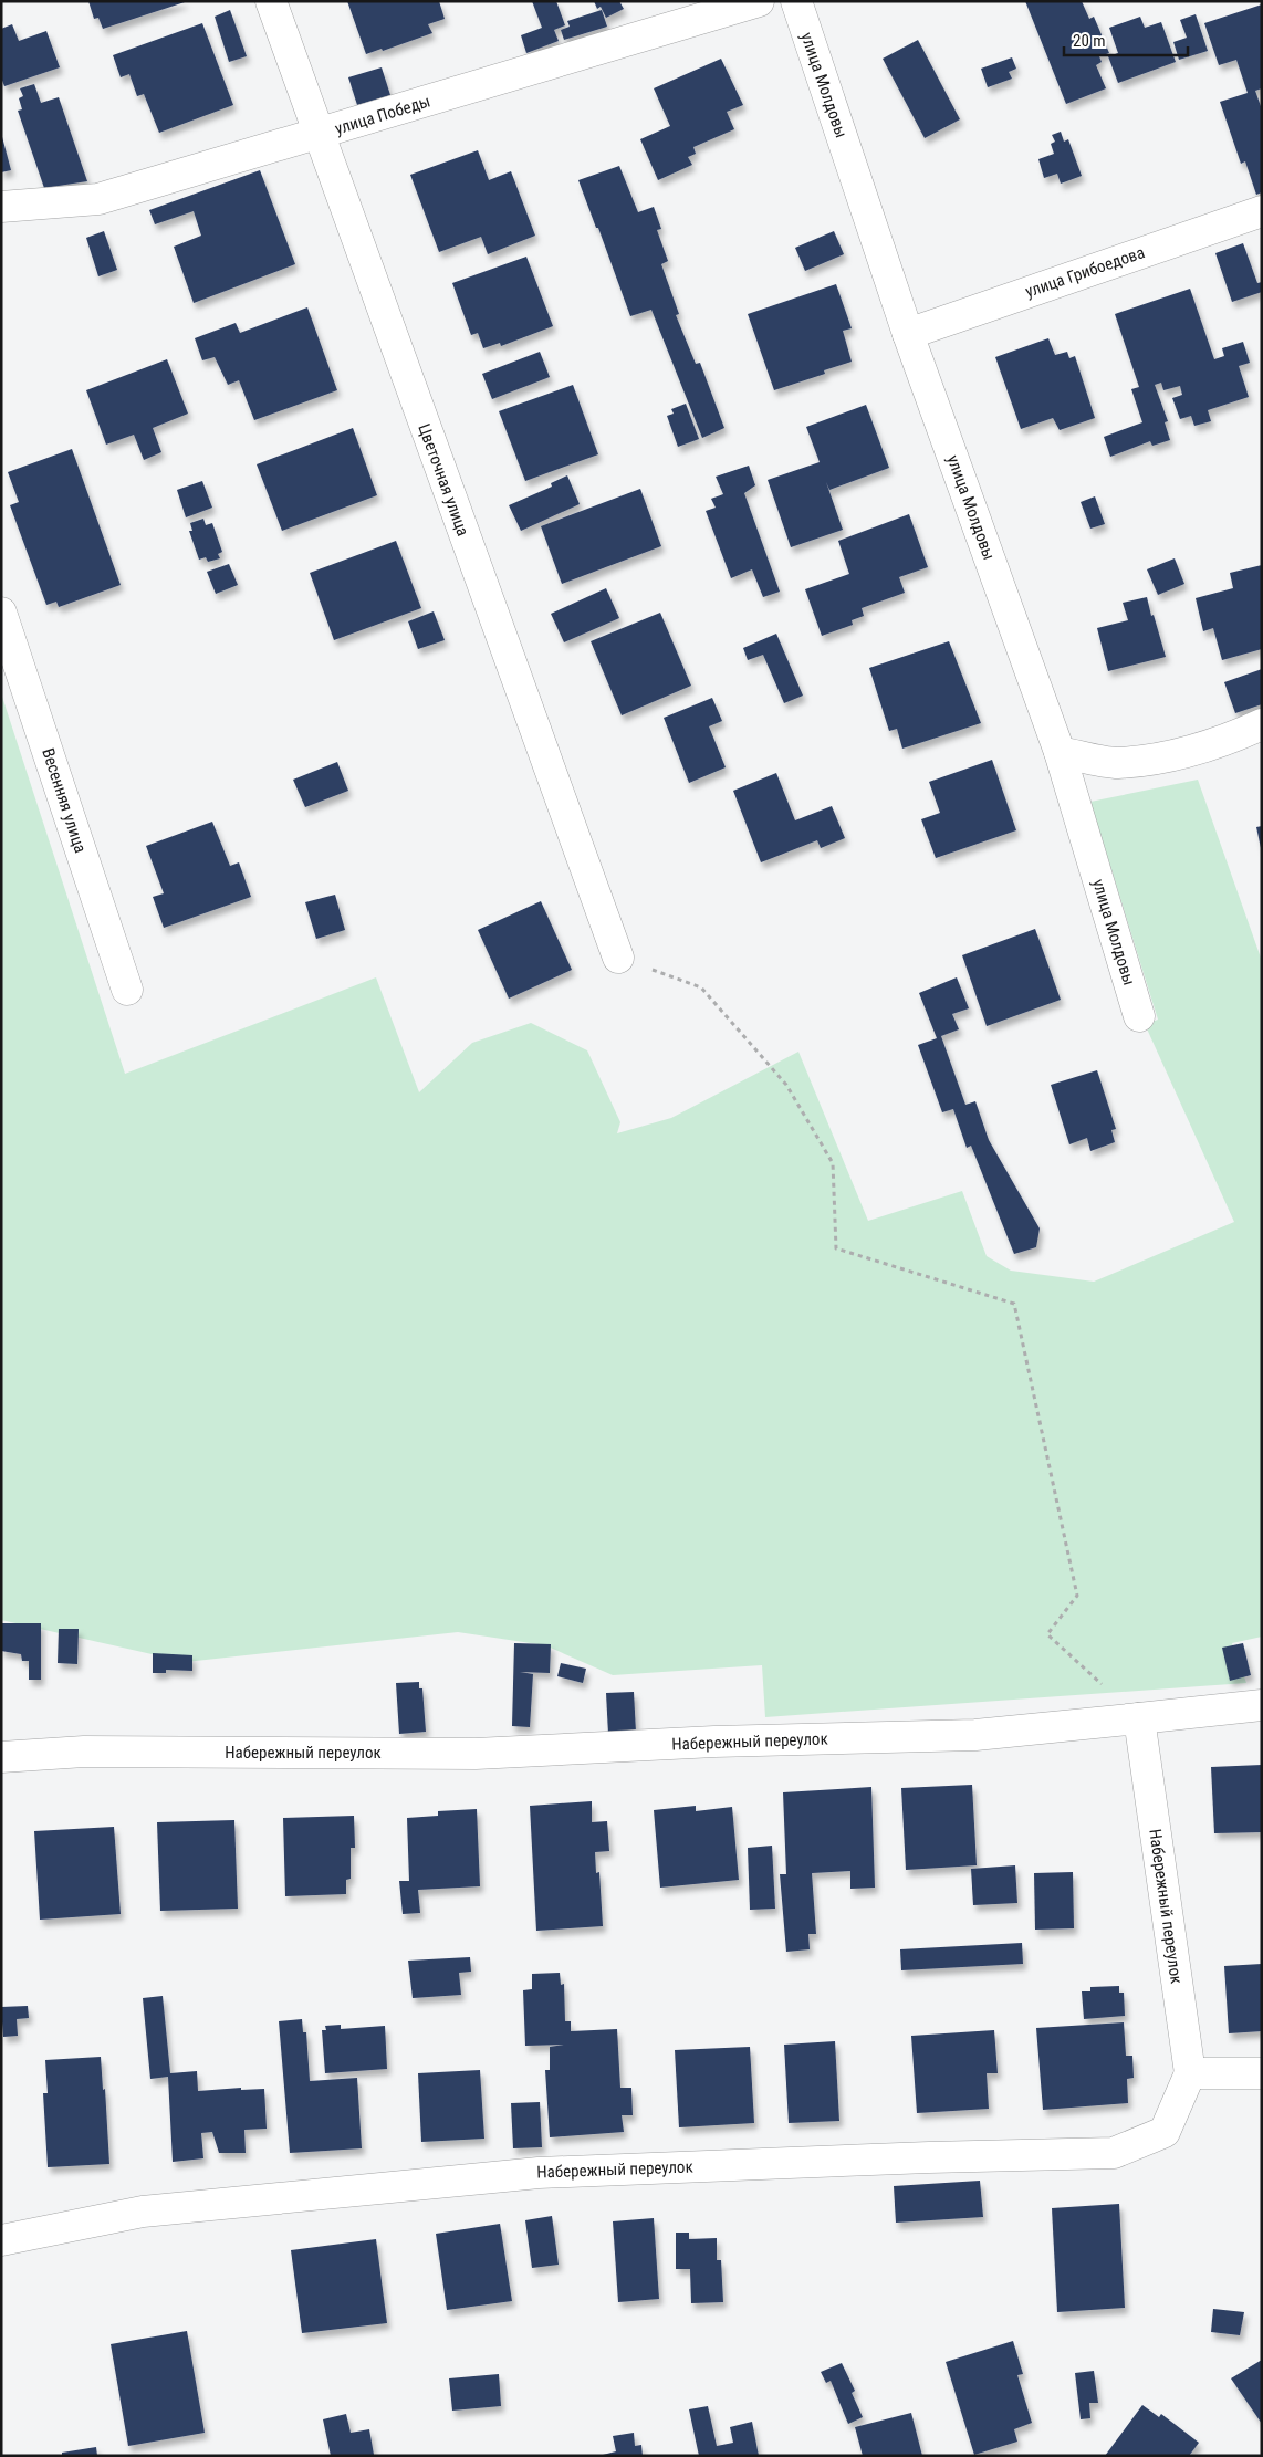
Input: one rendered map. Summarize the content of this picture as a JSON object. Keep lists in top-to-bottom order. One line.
{"streets":{"street":["улица Молдовы","улица Победы","улица Грибоедова","Цветочная улица","Весенняя улица","Набережный переулок"]},"crossings":[["улица Молдовы","улица Грибоедова"],["улица Победы","Цветочная улица"]],"scale_bar":"20 m"}
